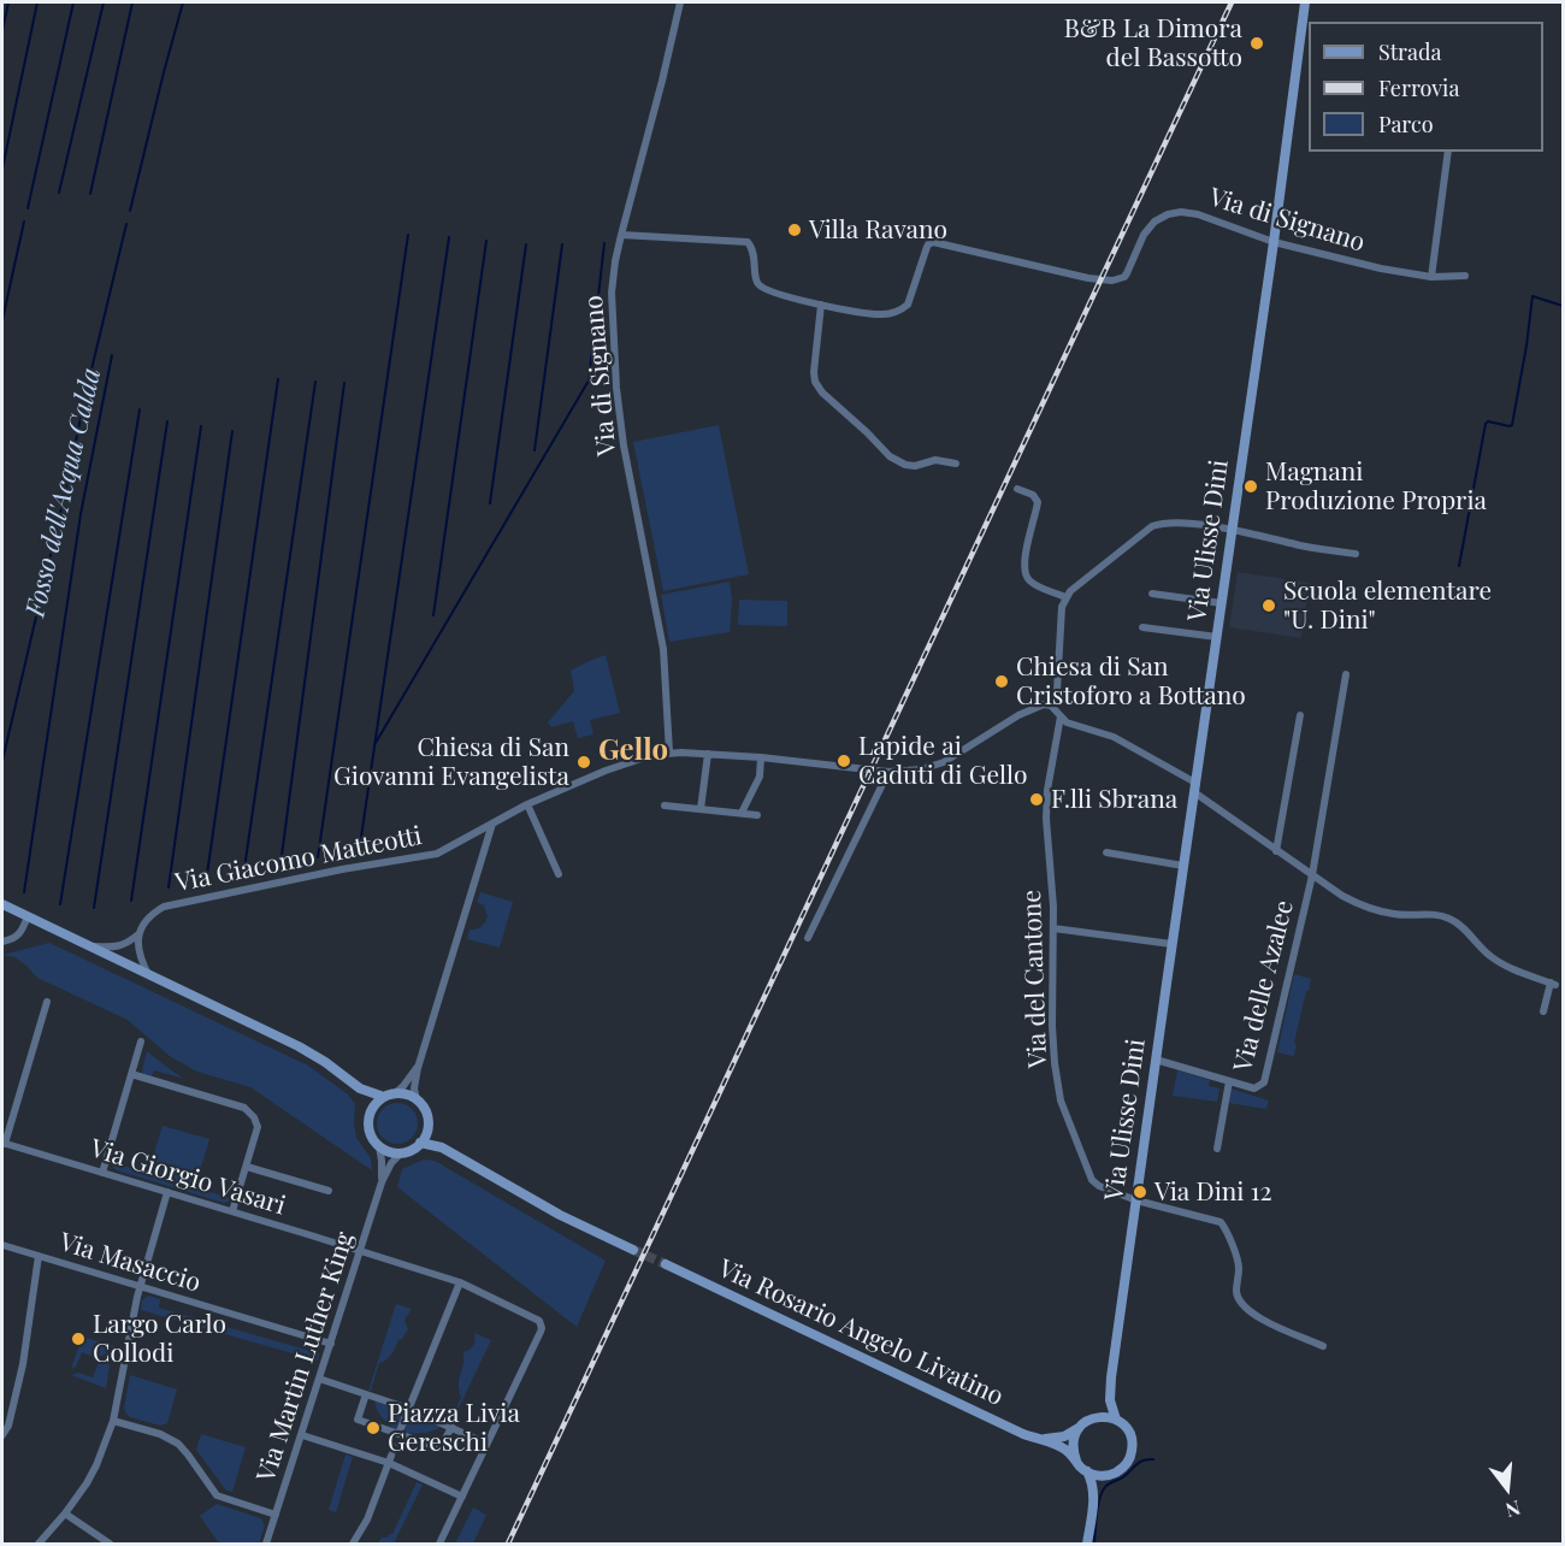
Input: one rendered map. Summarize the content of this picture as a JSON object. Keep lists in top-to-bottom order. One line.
{"streets":{"street":["Via di Signano","Via Ulisse Dini","Via Giacomo Matteotti","Via del Cantone","Via delle Azalee","Via Giorgio Vasari","Via Masaccio","Via Rosario Angelo Livatino","Via Martin Luther King"]},"crossings":[["Via di Signano","Via Ulisse Dini"],["Via di Signano","Via Giacomo Matteotti"],["Via Ulisse Dini","Via del Cantone"],["Via Ulisse Dini","Via delle Azalee"],["Via Giorgio Vasari","Via Martin Luther King"],["Via Masaccio","Via Martin Luther King"]],"districts":["Gello"],"water":["Fosso dell'Acqua Calda"],"places":["B&B La Dimora del Bassotto","Villa Ravano","Magnani Produzione Propria","Scuola elementare \"U. Dini\"","Chiesa di San Cristoforo a Bottano","Lapide ai Caduti di Gello","Chiesa di San Giovanni Evangelista","F.lli Sbrana","Via Dini 12","Largo Carlo Collodi","Piazza Livia Gereschi"],"legend":["Strada","Ferrovia","Parco"],"north":"bottom"}
